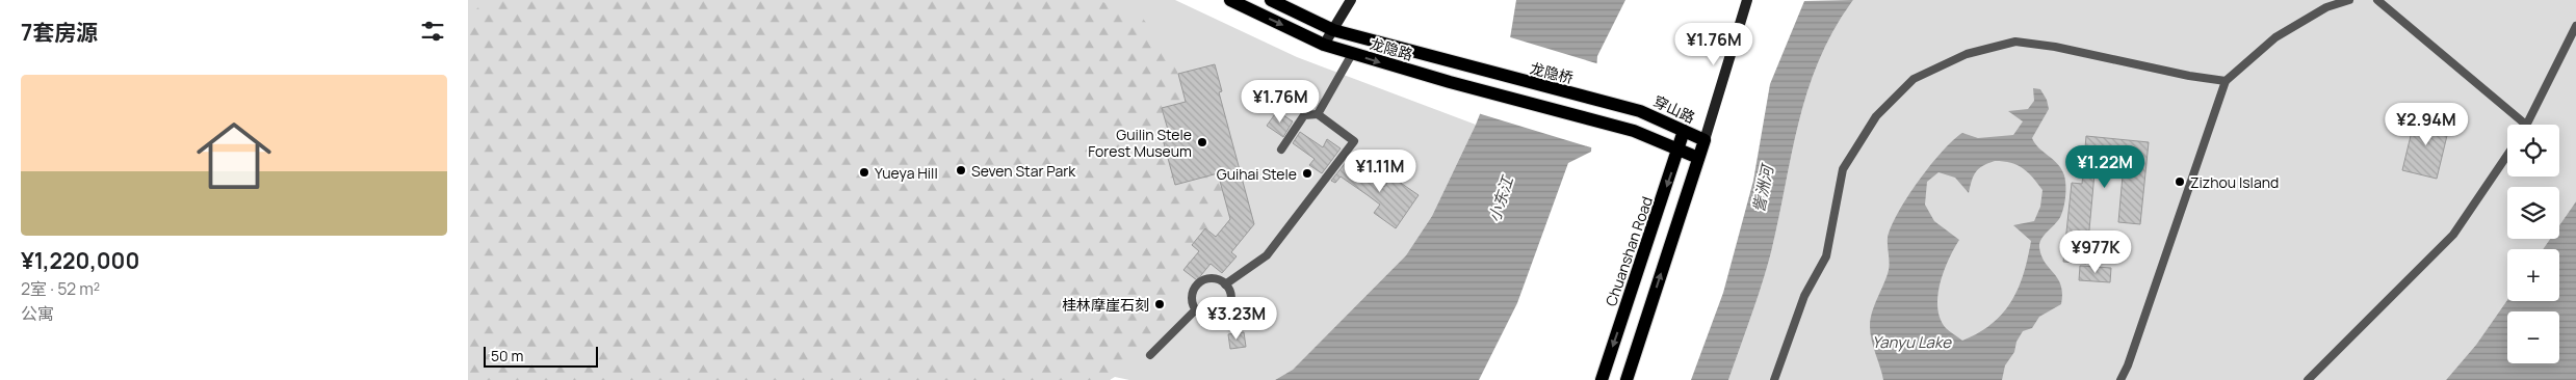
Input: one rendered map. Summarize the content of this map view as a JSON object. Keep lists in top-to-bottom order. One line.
{"streets":{"main road":["龙隐路","龙隐桥","穿山路","Chuanshan Road"]},"crossings":[["龙隐路","龙隐桥"],["龙隐路","Chuanshan Road"],["龙隐桥","穿山路"],["穿山路","Chuanshan Road"]],"water":["訾洲河","小东江","Yanyu Lake"],"places":["Guilin Stele Forest Museum","Seven Star Park","Yueya Hill","Guihai Stele","Zizhou Island","桂林摩崖石刻"],"scale_bar":"50 m","page":{"heading":"7套房源","price":["¥1.76M","¥1.76M","¥2.94M","¥1.22M","¥1.11M","¥977K","¥3.23M"],"list":[{"name":"¥1,220,000","note":"2室 · 52 m² · 公寓"}],"map_buttons":["+","−"],"scale":"50 m"}}
